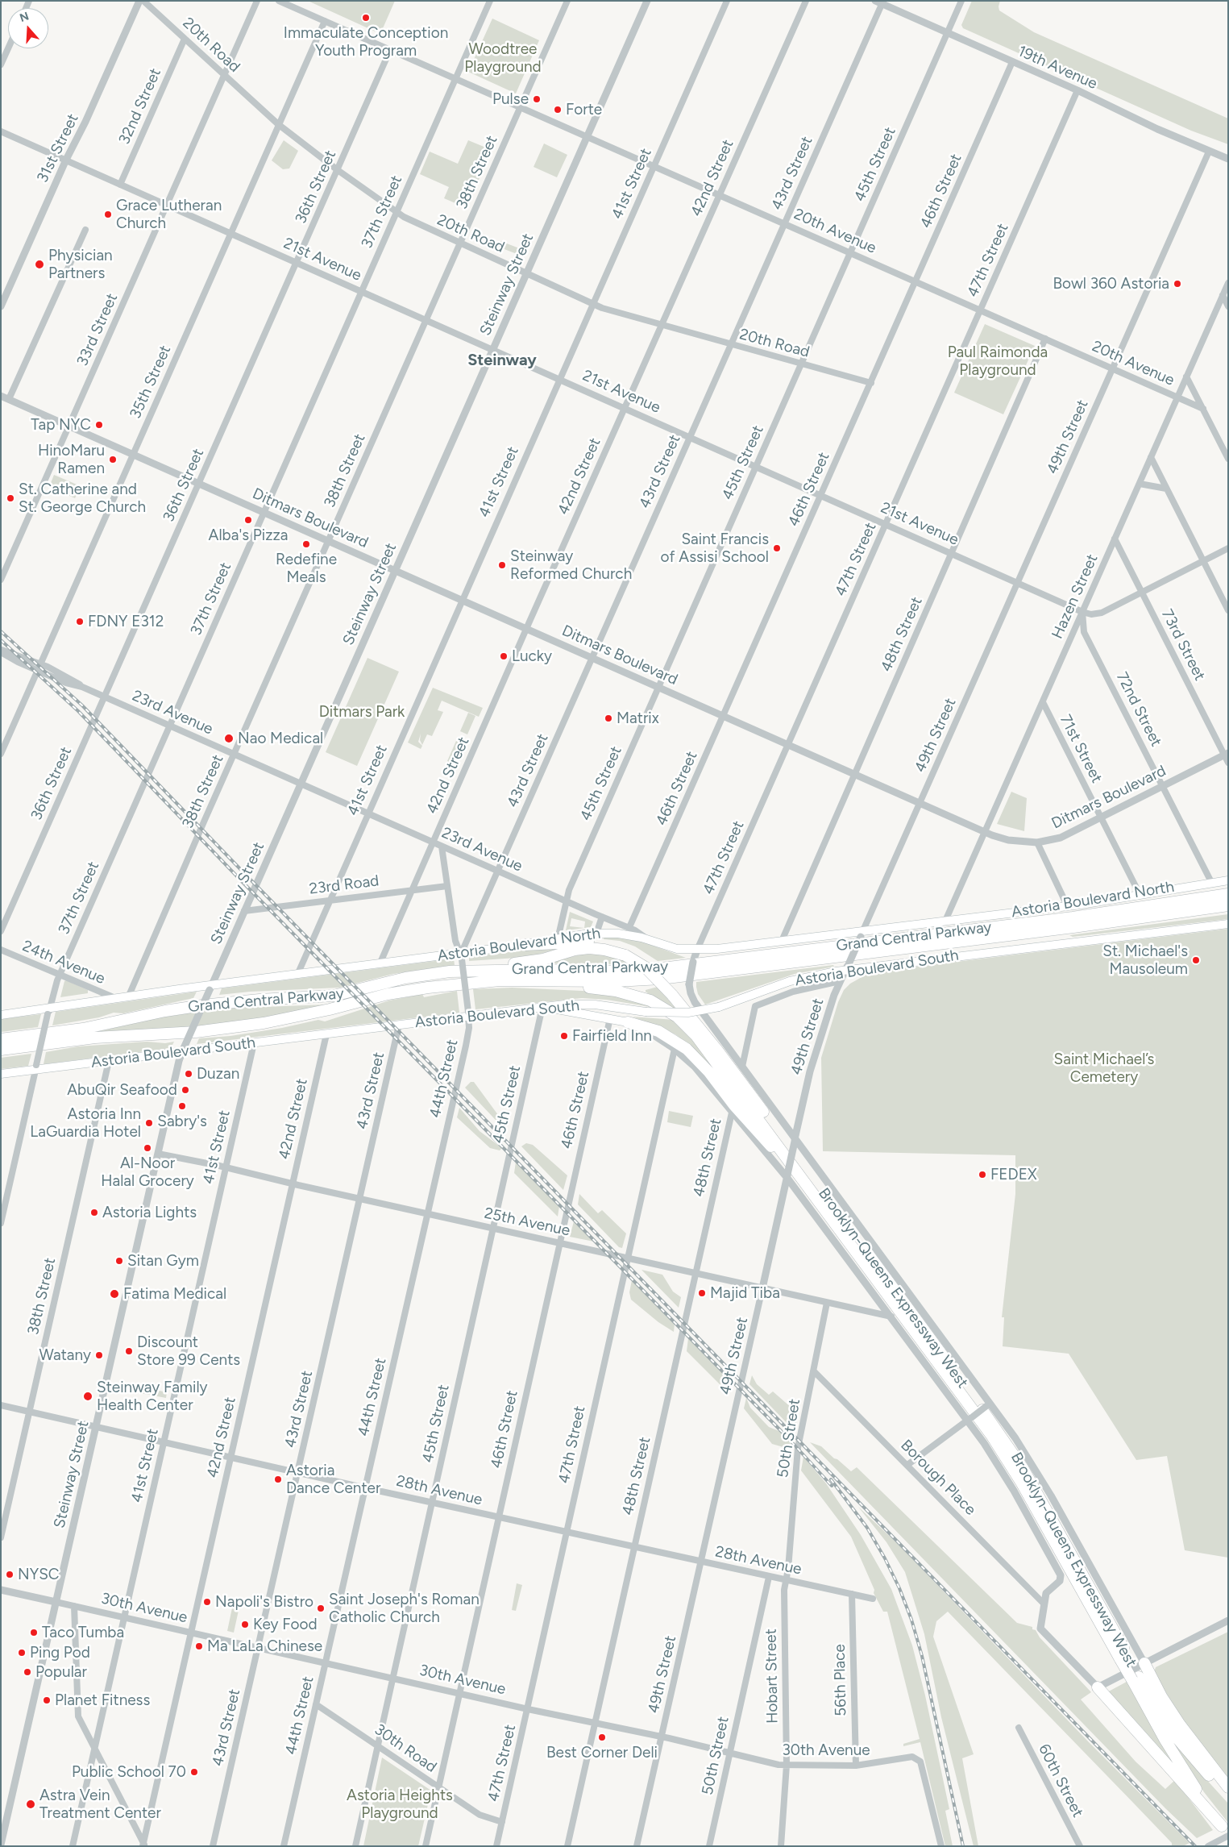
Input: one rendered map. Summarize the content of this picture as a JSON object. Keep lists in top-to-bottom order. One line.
{"streets":{"highway":["Grand Central Parkway","Brooklyn-Queens Expressway West"],"main road":["Astoria Boulevard North","Astoria Boulevard South"],"street":["20th Road","19th Avenue","32nd Street","31st Street","45th Street","38th Street","43rd Street","42nd Street","41st Street","36th Street","46th Street","37th Street","20th Avenue","21st Avenue","47th Street","Steinway Street","33rd Street","35th Street","49th Street","Ditmars Boulevard","Hazen Street","48th Street","73rd Street","72nd Street","23rd Avenue","71st Street","23rd Road","24th Avenue","44th Street","25th Avenue","50th Street","Borough Place","28th Avenue","30th Avenue","Hobart Street","56th Place","30th Road","60th Street"]},"crossings":[["20th Road","32nd Street"],["20th Road","45th Street"],["20th Road","38th Street"],["20th Road","43rd Street"],["20th Road","42nd Street"],["20th Road","41st Street"],["20th Road","36th Street"],["20th Road","46th Street"],["20th Road","37th Street"],["20th Road","Steinway Street"],["20th Road","33rd Street"],["20th Road","35th Street"],["19th Avenue","45th Street"],["19th Avenue","43rd Street"],["19th Avenue","46th Street"],["19th Avenue","47th Street"],["19th Avenue","49th Street"],["32nd Street","21st Avenue"],["31st Street","21st Avenue"],["45th Street","20th Avenue"],["45th Street","21st Avenue"],["45th Street","Ditmars Boulevard"],["45th Street","23rd Avenue"],["45th Street","Astoria Boulevard North"],["45th Street","Astoria Boulevard South"],["45th Street","25th Avenue"],["45th Street","Brooklyn-Queens Expressway West"],["45th Street","28th Avenue"],["45th Street","30th Avenue"],["45th Street","30th Road"],["38th Street","20th Avenue"],["38th Street","21st Avenue"],["38th Street","Ditmars Boulevard"],["38th Street","23rd Avenue"],["38th Street","Astoria Boulevard North"],["38th Street","Astoria Boulevard South"],["38th Street","28th Avenue"],["43rd Street","20th Avenue"],["43rd Street","21st Avenue"],["43rd Street","Ditmars Boulevard"],["43rd Street","23rd Avenue"],["43rd Street","Astoria Boulevard North"],["43rd Street","Astoria Boulevard South"],["43rd Street","44th Street"],["43rd Street","25th Avenue"],["43rd Street","28th Avenue"],["43rd Street","30th Avenue"],["42nd Street","20th Avenue"],["42nd Street","21st Avenue"],["42nd Street","Ditmars Boulevard"],["42nd Street","23rd Avenue"],["42nd Street","23rd Road"],["42nd Street","Astoria Boulevard North"],["42nd Street","Astoria Boulevard South"],["42nd Street","25th Avenue"],["42nd Street","28th Avenue"],["42nd Street","30th Avenue"],["41st Street","20th Avenue"],["41st Street","21st Avenue"],["41st Street","Ditmars Boulevard"],["41st Street","23rd Avenue"],["41st Street","23rd Road"],["41st Street","Astoria Boulevard North"],["41st Street","Astoria Boulevard South"],["41st Street","25th Avenue"],["41st Street","28th Avenue"],["41st Street","30th Avenue"],["36th Street","20th Avenue"],["36th Street","21st Avenue"],["36th Street","Ditmars Boulevard"],["36th Street","23rd Avenue"],["46th Street","20th Avenue"],["46th Street","21st Avenue"],["46th Street","Ditmars Boulevard"],["46th Street","23rd Avenue"],["46th Street","25th Avenue"],["46th Street","Brooklyn-Queens Expressway West"],["46th Street","28th Avenue"],["46th Street","30th Avenue"],["46th Street","30th Road"],["37th Street","20th Avenue"],["37th Street","21st Avenue"],["37th Street","Ditmars Boulevard"],["37th Street","23rd Avenue"],["37th Street","Astoria Boulevard North"],["37th Street","24th Avenue"],["37th Street","Astoria Boulevard South"],["20th Avenue","47th Street"],["20th Avenue","Steinway Street"],["20th Avenue","35th Street"],["20th Avenue","49th Street"],["20th Avenue","Hazen Street"],["20th Avenue","48th Street"],["21st Avenue","47th Street"],["21st Avenue","Steinway Street"],["21st Avenue","33rd Street"],["21st Avenue","35th Street"],["21st Avenue","49th Street"],["21st Avenue","Hazen Street"],["21st Avenue","48th Street"],["21st Avenue","73rd Street"],["21st Avenue","72nd Street"],["47th Street","Ditmars Boulevard"],["47th Street","Astoria Boulevard North"],["47th Street","25th Avenue"],["47th Street","Brooklyn-Queens Expressway West"],["47th Street","28th Avenue"],["47th Street","30th Avenue"],["47th Street","30th Road"],["Steinway Street","Ditmars Boulevard"],["Steinway Street","23rd Avenue"],["Steinway Street","23rd Road"],["Steinway Street","Astoria Boulevard North"],["Steinway Street","Astoria Boulevard South"],["Steinway Street","25th Avenue"],["Steinway Street","28th Avenue"],["Steinway Street","30th Avenue"],["33rd Street","Ditmars Boulevard"],["35th Street","Ditmars Boulevard"],["35th Street","23rd Avenue"],["49th Street","Ditmars Boulevard"],["49th Street","Astoria Boulevard North"],["49th Street","Astoria Boulevard South"],["49th Street","25th Avenue"],["49th Street","Brooklyn-Queens Expressway West"],["49th Street","28th Avenue"],["49th Street","30th Avenue"],["Ditmars Boulevard","Hazen Street"],["Ditmars Boulevard","48th Street"],["Ditmars Boulevard","73rd Street"],["Ditmars Boulevard","72nd Street"],["Ditmars Boulevard","71st Street"],["Hazen Street","73rd Street"],["Hazen Street","72nd Street"],["Hazen Street","71st Street"],["Hazen Street","Astoria Boulevard North"],["48th Street","Astoria Boulevard North"],["48th Street","25th Avenue"],["48th Street","Brooklyn-Queens Expressway West"],["48th Street","28th Avenue"],["48th Street","30th Avenue"],["72nd Street","Astoria Boulevard North"],["23rd Avenue","Astoria Boulevard North"],["23rd Avenue","44th Street"],["71st Street","Astoria Boulevard North"],["23rd Road","44th Street"],["Astoria Boulevard North","24th Avenue"],["Astoria Boulevard North","44th Street"],["Astoria Boulevard North","Brooklyn-Queens Expressway West"],["Grand Central Parkway","Brooklyn-Queens Expressway West"],["Astoria Boulevard South","44th Street"],["Astoria Boulevard South","Brooklyn-Queens Expressway West"],["44th Street","25th Avenue"],["44th Street","28th Avenue"],["44th Street","30th Avenue"],["44th Street","30th Road"],["25th Avenue","Brooklyn-Queens Expressway West"],["25th Avenue","50th Street"],["Brooklyn-Queens Expressway West","Borough Place"],["50th Street","Borough Place"],["50th Street","28th Avenue"],["50th Street","30th Avenue"],["50th Street","Hobart Street"],["28th Avenue","Hobart Street"],["28th Avenue","56th Place"],["30th Avenue","Hobart Street"],["30th Avenue","56th Place"]],"districts":["Steinway"],"parks":["Woodtree Playground","Paul Raimonda Playground","Ditmars Park","Saint Michael’s Cemetery","Astoria Heights Playground"],"places":["Immaculate Conception Youth Program","Pulse","Forte","Grace Lutheran Church","Physician Partners","Bowl 360 Astoria","Tap NYC","HinoMaru Ramen","St. Catherine and St. George Church","Alba's Pizza","Redefine Meals","Saint Francis of Assisi School","Steinway Reformed Church","FDNY E312","Lucky","Matrix","Nao Medical","St. Michael's Mausoleum","Fairfield Inn","Duzan","AbuQir Seafood","Sabry's","Astoria Inn LaGuardia Hotel","Al-Noor Halal Grocery","FEDEX","Astoria Lights","Sitan Gym","Majid Tiba","Fatima Medical","Discount Store 99 Cents","Watany","Steinway Family Health Center","Astoria Dance Center","NYSC","Napoli's Bistro","Saint Joseph's Roman Catholic Church","Key Food","Taco Tumba","Ma LaLa Chinese","Ping Pod","Popular","Planet Fitness","Best Corner Deli","Public School 70","Astra Vein Treatment Center"],"north":"top"}
